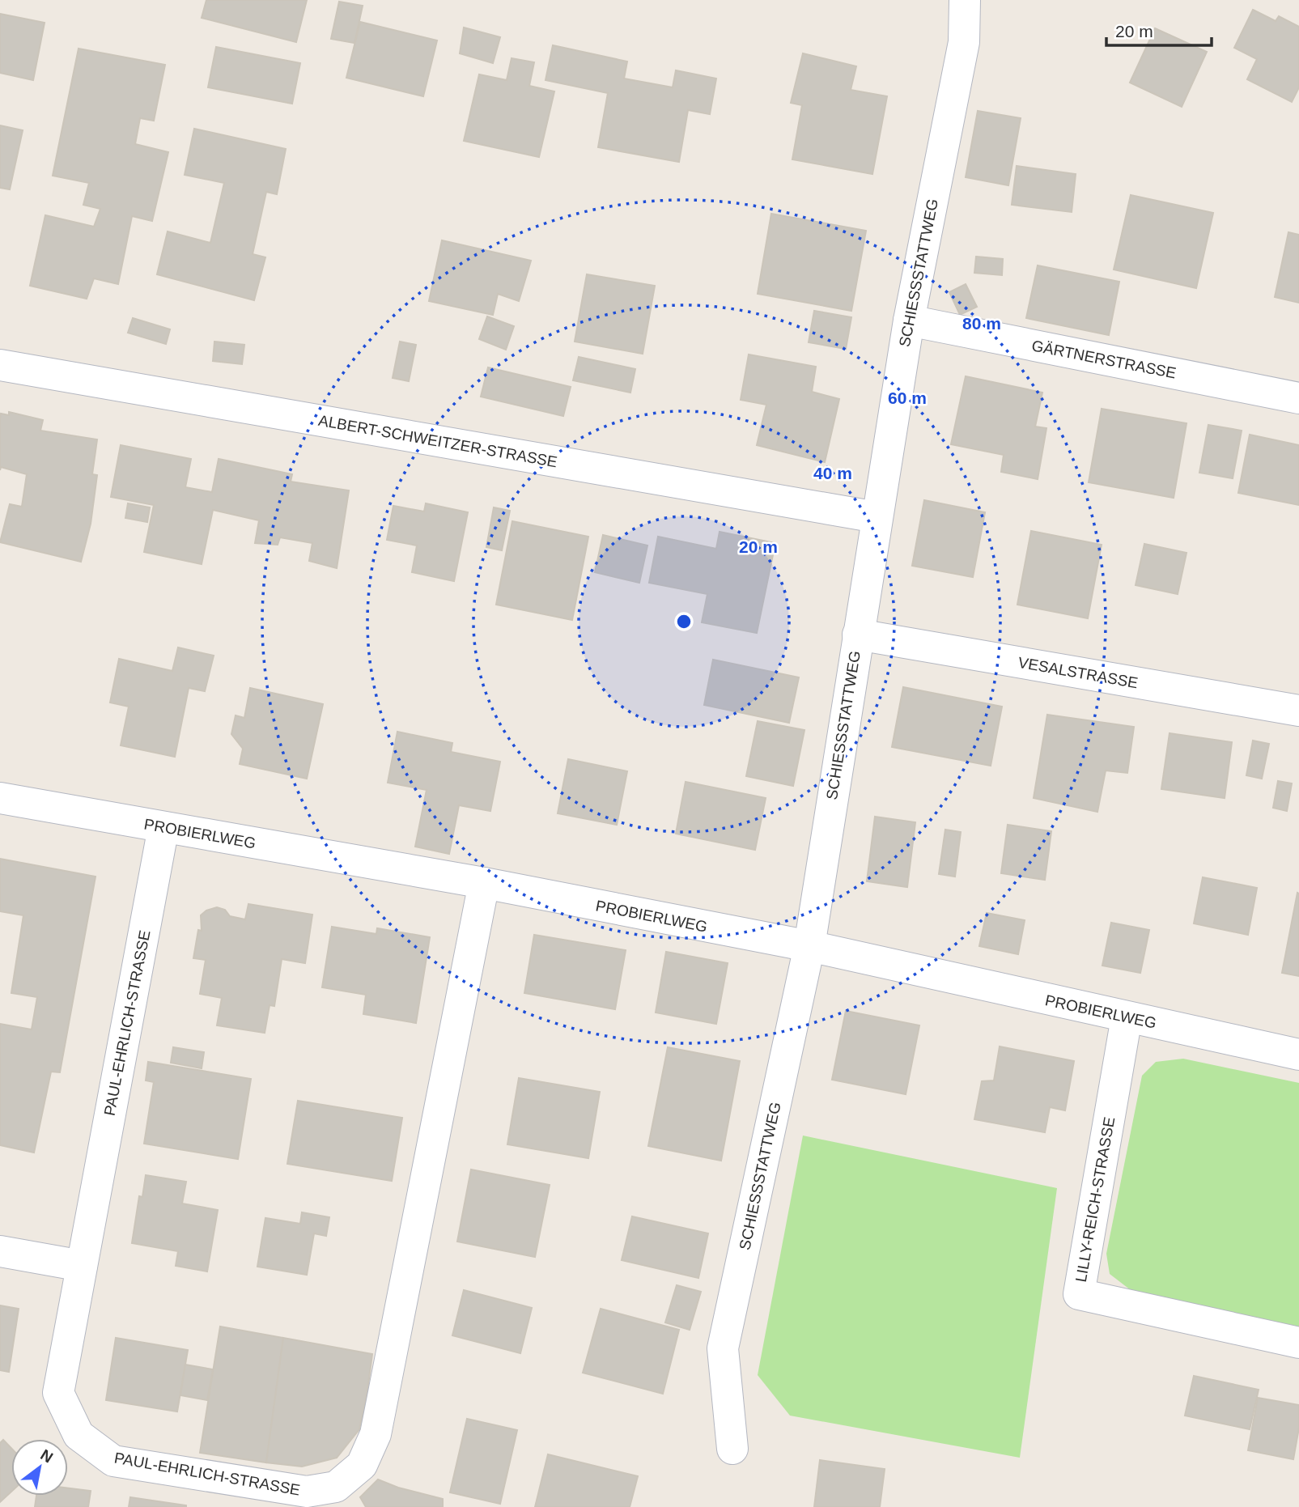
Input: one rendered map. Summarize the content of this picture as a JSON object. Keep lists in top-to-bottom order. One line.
{"streets":{"street":["SCHIESSSTATTWEG","GÄRTNERSTRASSE","ALBERT-SCHWEITZER-STRASSE","VESALSTRASSE","PROBIERLWEG","PAUL-EHRLICH-STRASSE","LILLY-REICH-STRASSE"]},"crossings":[["SCHIESSSTATTWEG","GÄRTNERSTRASSE"],["SCHIESSSTATTWEG","ALBERT-SCHWEITZER-STRASSE"],["SCHIESSSTATTWEG","VESALSTRASSE"],["SCHIESSSTATTWEG","PROBIERLWEG"],["PROBIERLWEG","PAUL-EHRLICH-STRASSE"],["PROBIERLWEG","LILLY-REICH-STRASSE"]],"scale_bar":"20 m","north":"top right","rings":["80 m","60 m","40 m","20 m"]}
